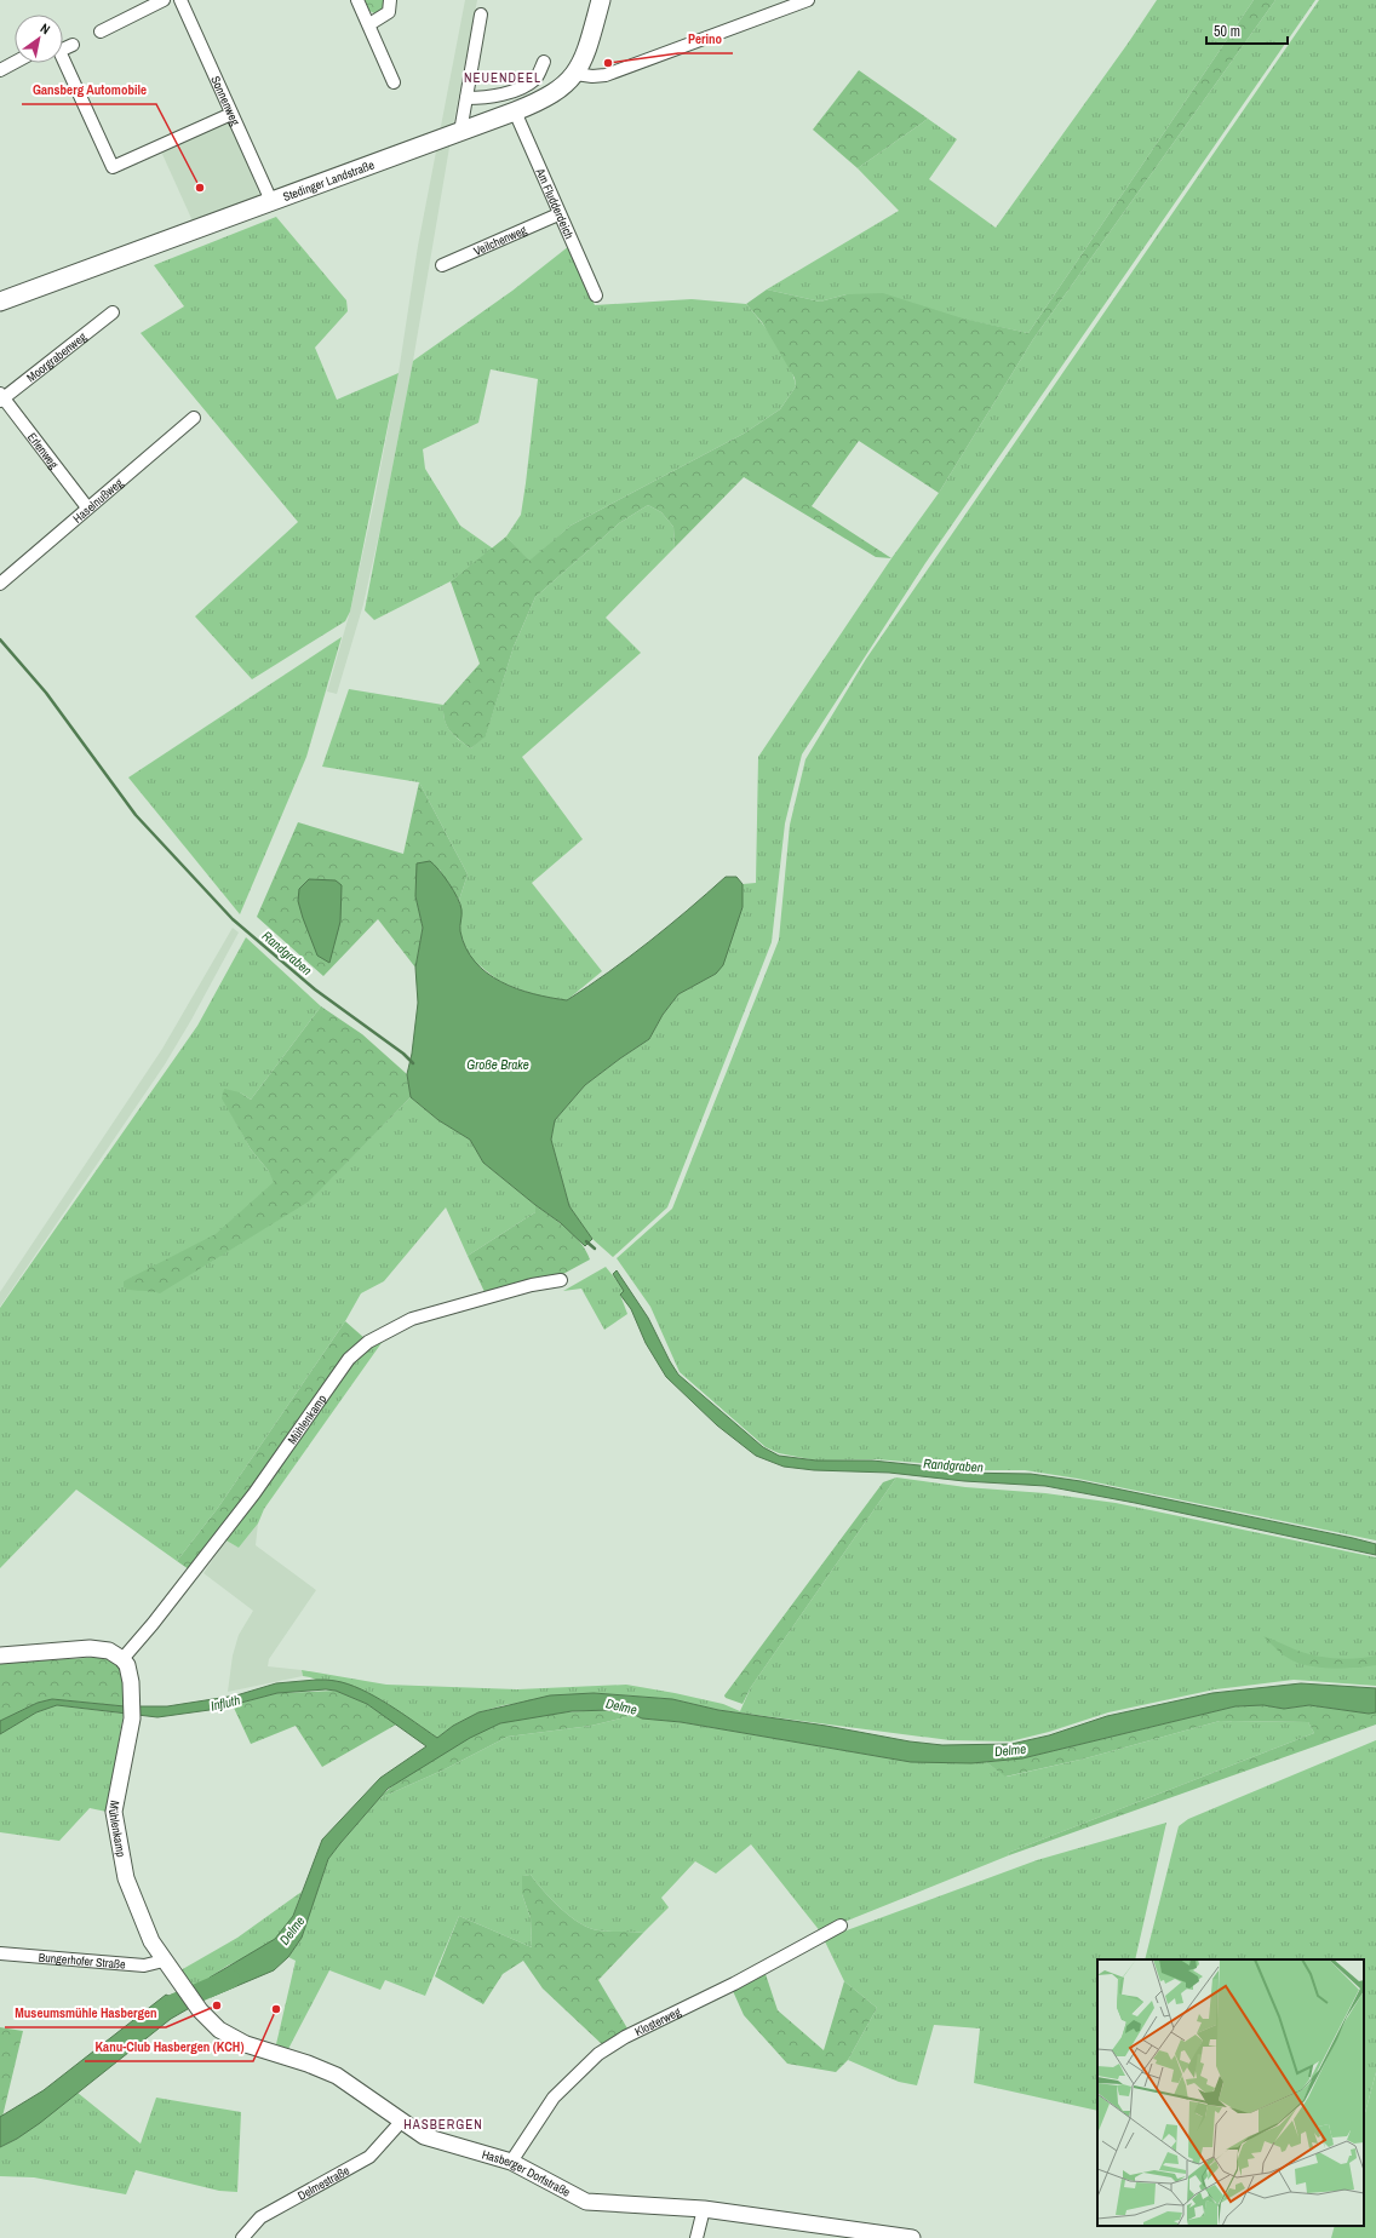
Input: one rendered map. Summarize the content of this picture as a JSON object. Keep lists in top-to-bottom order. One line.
{"streets":{"main road":["Stedinger Landstraße"],"street":["Sonnenweg","Am Fludderdeich","Veilchenweg","Moorgrabenweg","Erlenweg","Haselnußweg","Mühlenkamp","Bungerhofer Straße","Klosterweg","Hasberger Dorfstraße","Delmestraße"]},"crossings":[["Sonnenweg","Stedinger Landstraße"],["Stedinger Landstraße","Am Fludderdeich"],["Am Fludderdeich","Veilchenweg"],["Moorgrabenweg","Erlenweg"],["Erlenweg","Haselnußweg"],["Mühlenkamp","Bungerhofer Straße"],["Mühlenkamp","Hasberger Dorfstraße"],["Klosterweg","Hasberger Dorfstraße"],["Hasberger Dorfstraße","Delmestraße"]],"districts":["NEUENDEEL","HASBERGEN"],"water":["Randgraben","Große Brake","Influth","Delme"],"places":["Perino","Gansberg Automobile","Museumsmühle Hasbergen","Kanu-Club Hasbergen (KCH)"],"scale_bar":"50 m","north":"top right"}
